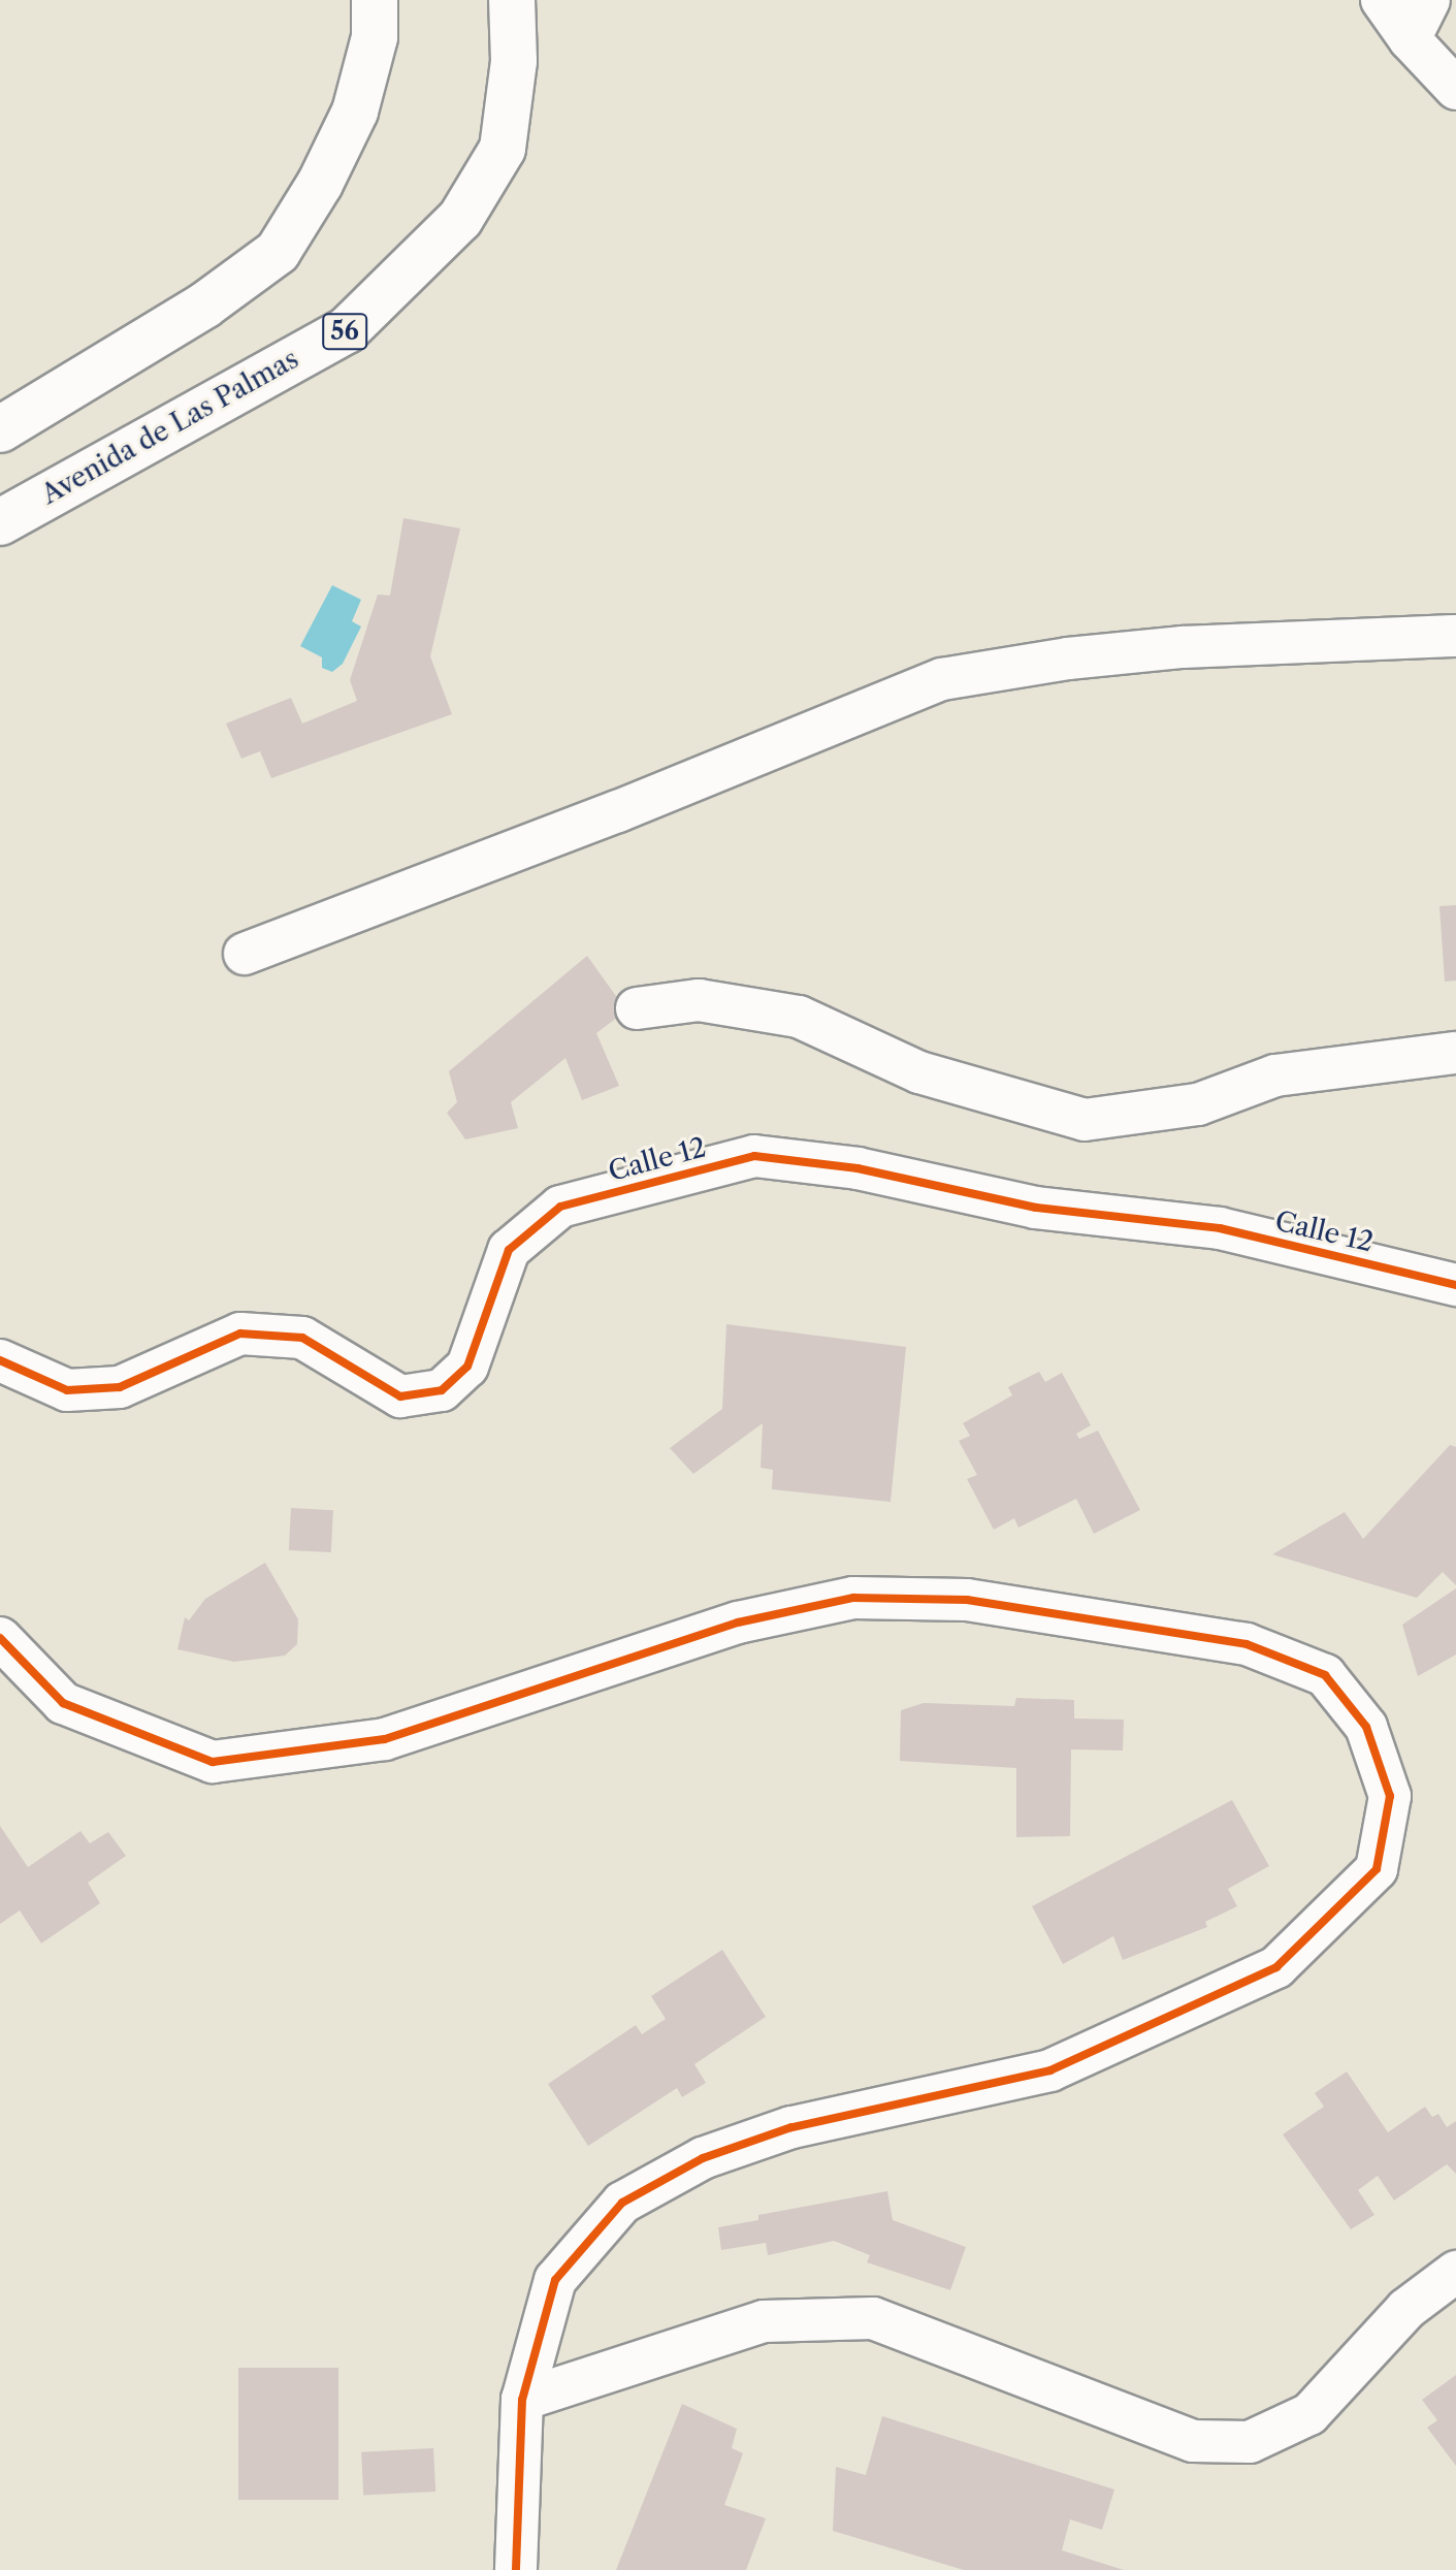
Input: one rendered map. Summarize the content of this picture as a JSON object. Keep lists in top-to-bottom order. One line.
{"streets":{"main road":["56","Avenida de Las Palmas"],"street":["Calle 12"]}}
